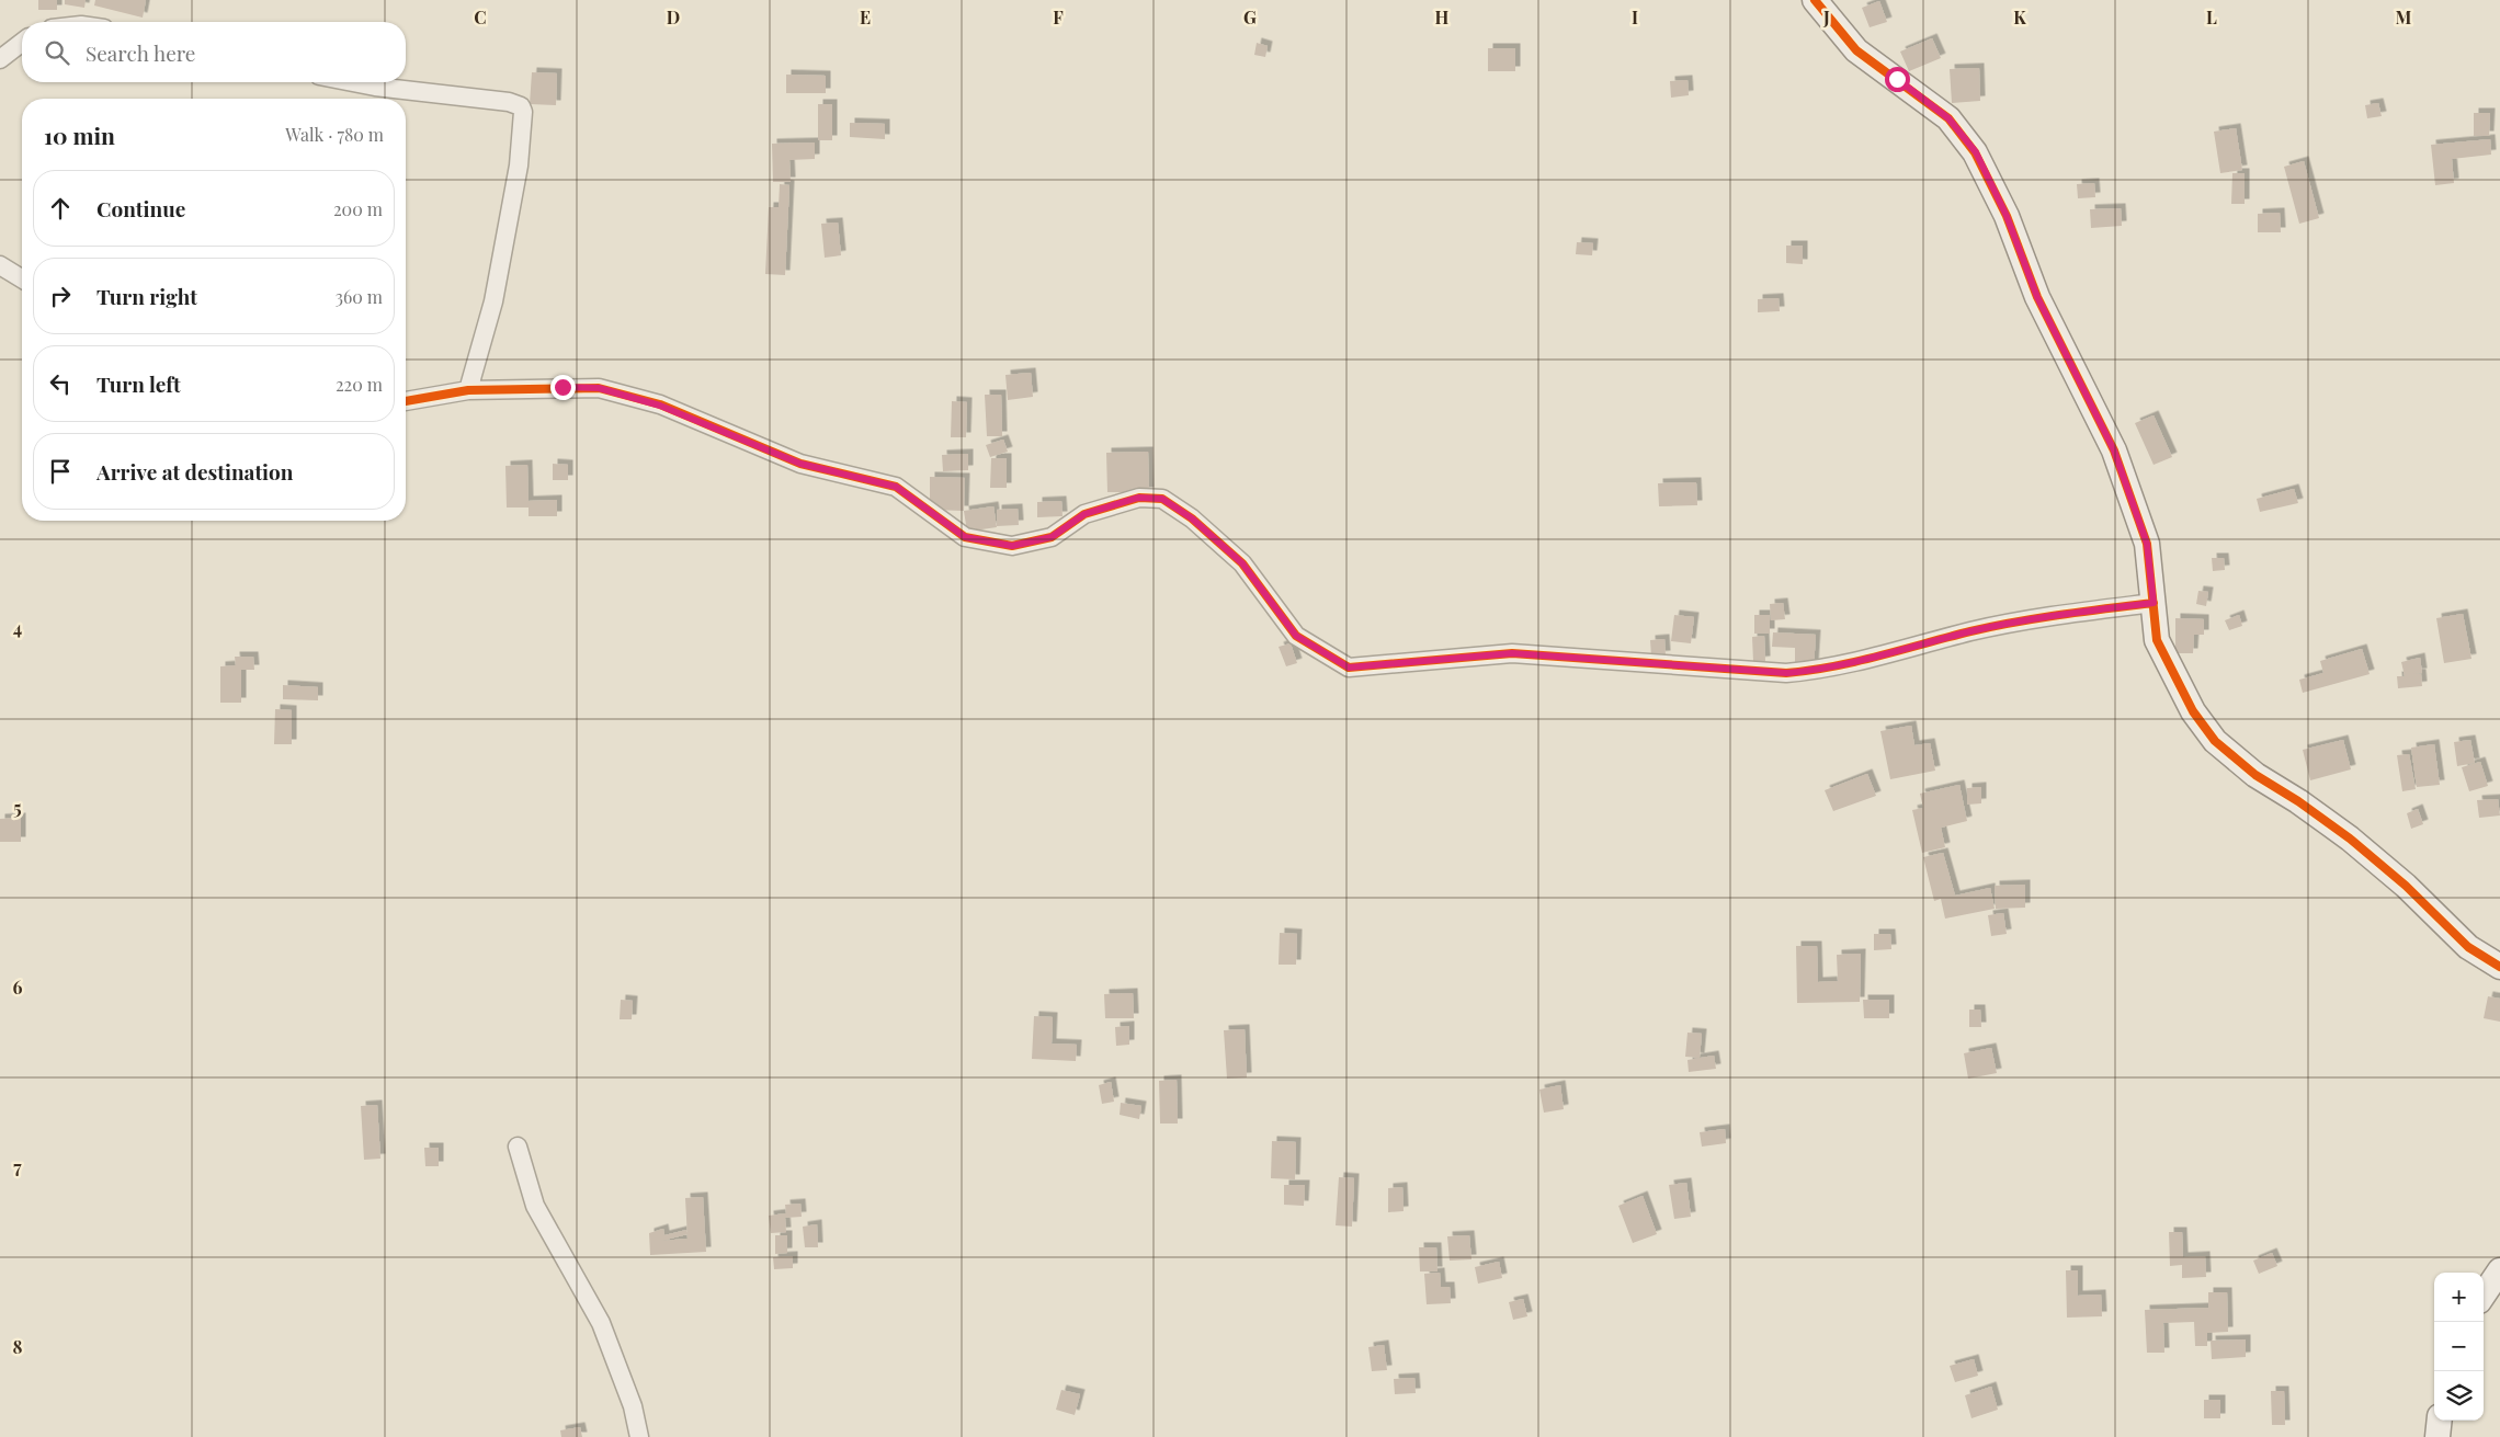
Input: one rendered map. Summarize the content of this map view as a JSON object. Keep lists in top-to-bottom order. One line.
{"page":{"search":"Search here","heading":["10 min","Walk · 780 m"],"list":[["Continue","200 m"],["Turn right","360 m"],["Turn left","220 m"],"Arrive at destination"],"map_buttons":["+","−"]},"grid":{"columns":["C","D","E","F","G","H","I","J","K","L","M"],"rows":["4","5","6","7","8"]}}
